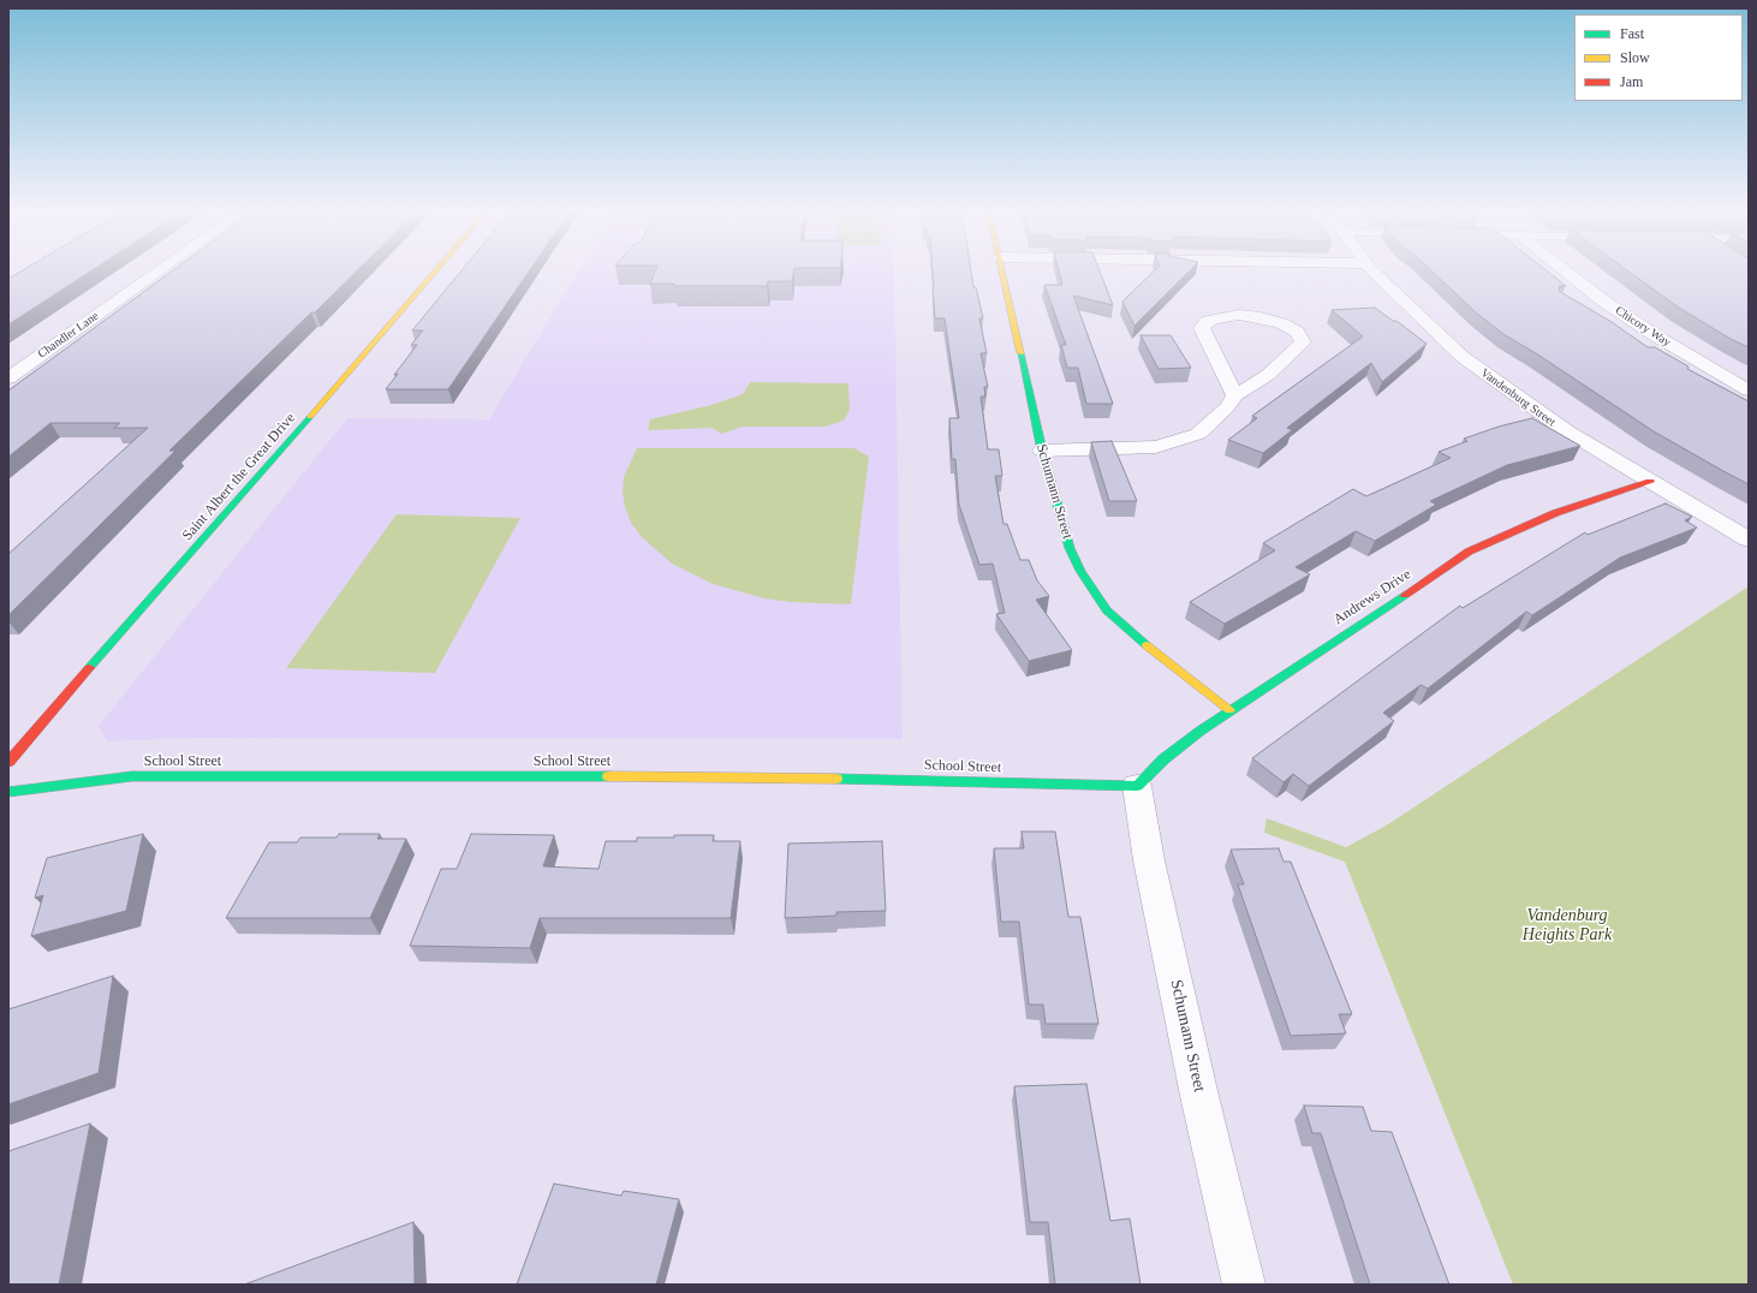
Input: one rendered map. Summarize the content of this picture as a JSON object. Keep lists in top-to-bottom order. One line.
{"streets":{"street":["Chicory Way","Chandler Lane","Vandenburg Street","Saint Albert the Great Drive","Schumann Street","Andrews Drive","School Street"]},"crossings":[["Vandenburg Street","Andrews Drive"],["Schumann Street","Andrews Drive"],["Schumann Street","School Street"],["Andrews Drive","School Street"]],"parks":["Vandenburg Heights Park"],"legend":["Fast","Slow","Jam"]}
